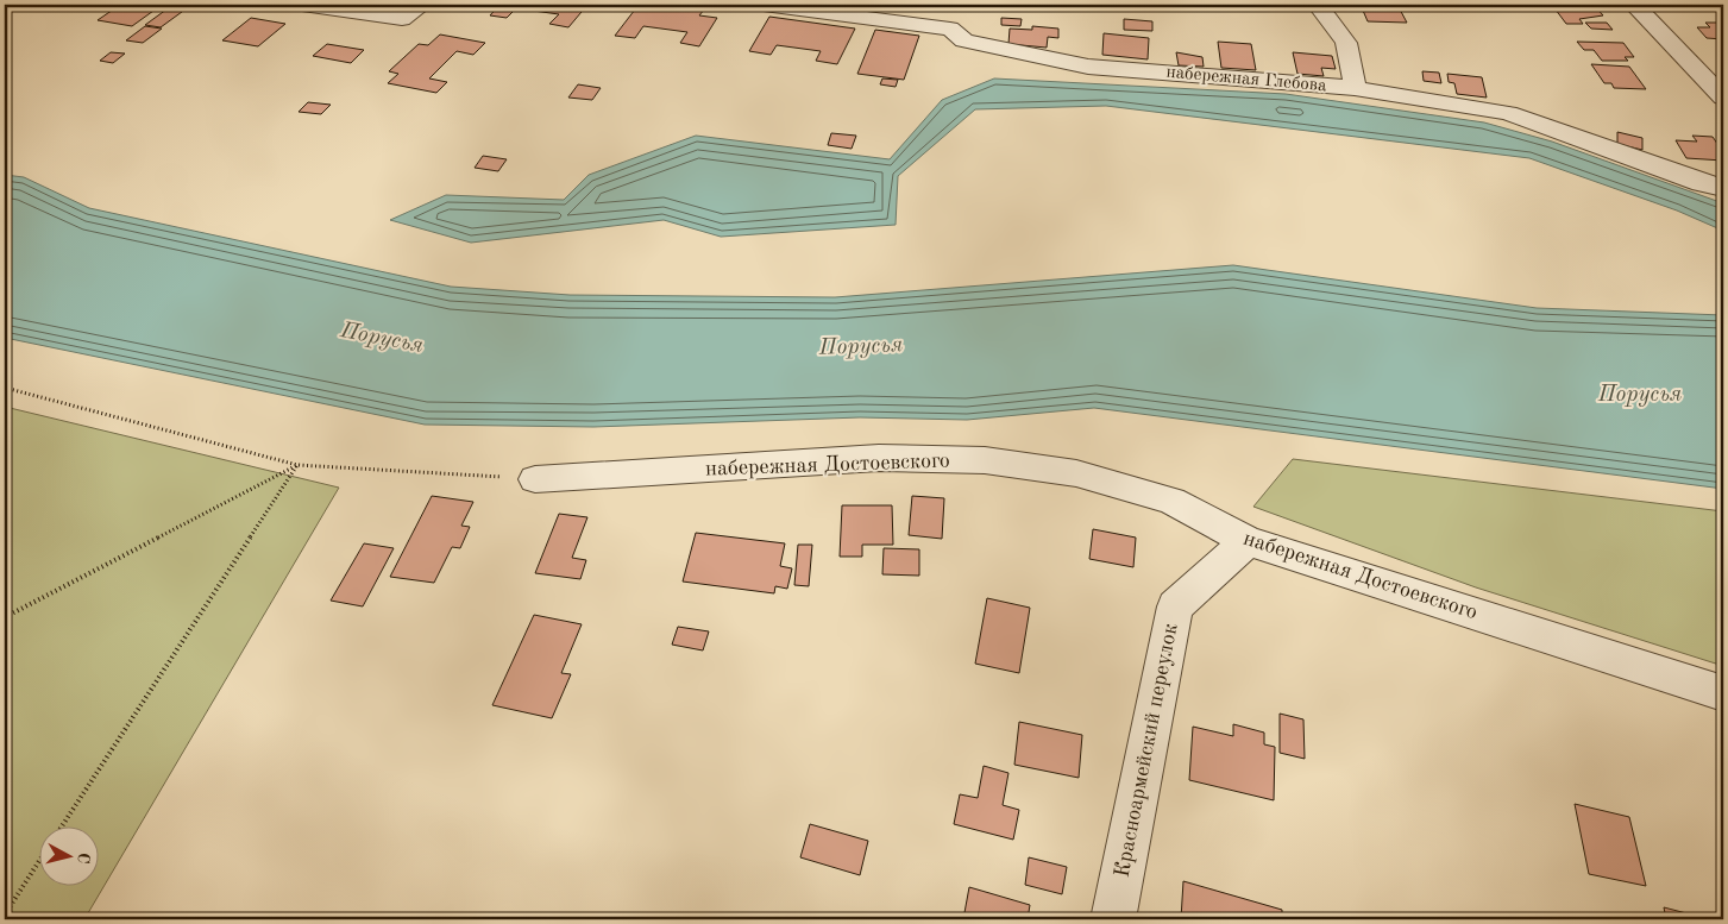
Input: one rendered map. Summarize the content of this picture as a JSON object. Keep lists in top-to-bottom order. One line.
{"streets":{"street":["набережная Глебова","набережная Достоевского","Красноармейский переулок"]},"crossings":[["набережная Достоевского","Красноармейский переулок"]],"water":["Порусья"],"north":"right"}
